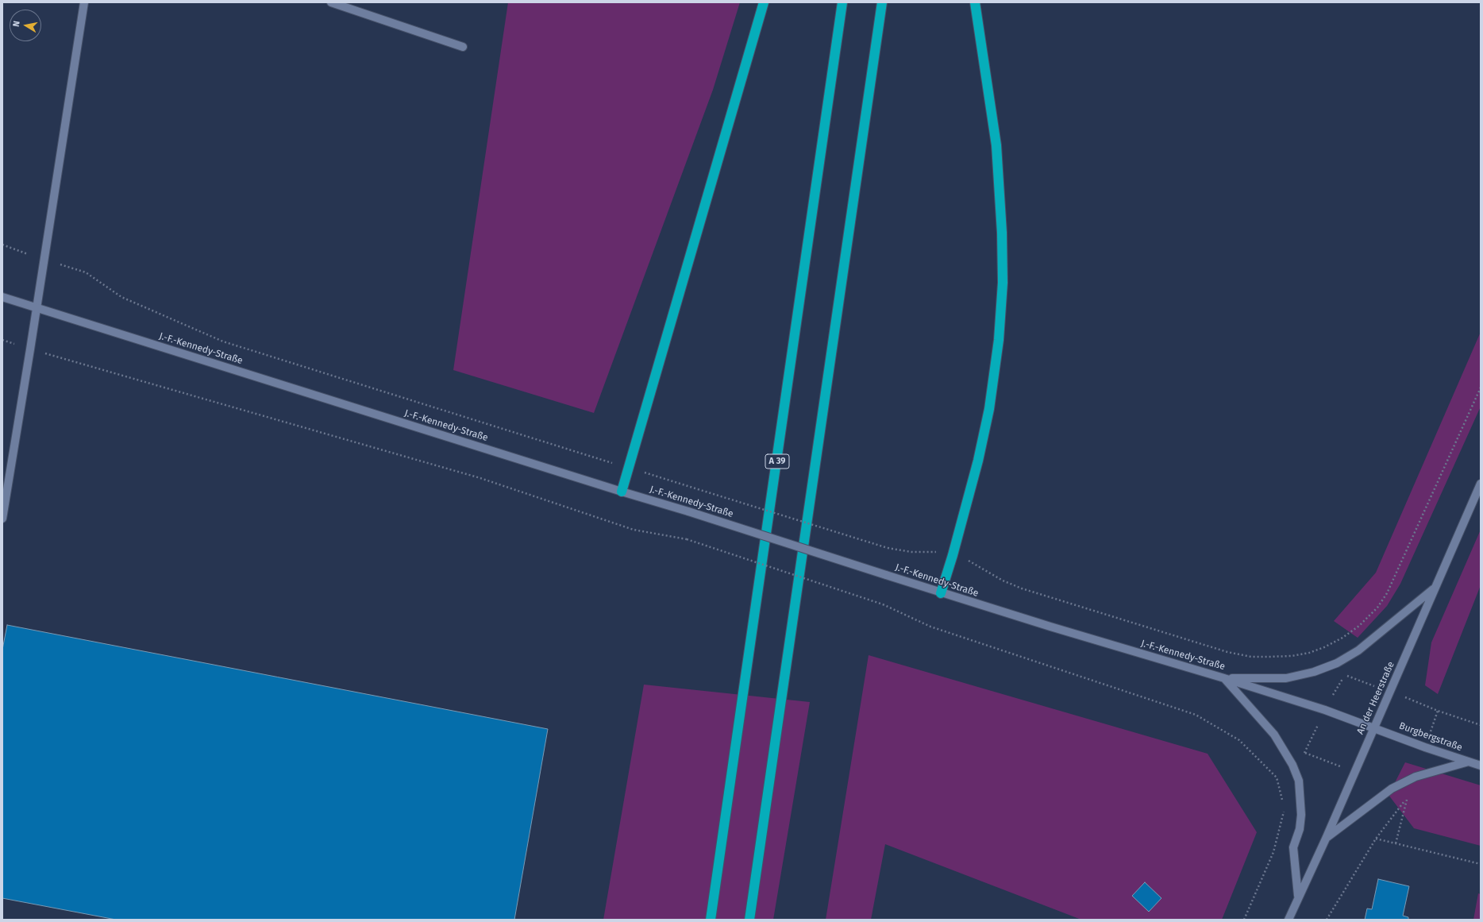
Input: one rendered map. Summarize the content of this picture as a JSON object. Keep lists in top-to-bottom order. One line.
{"streets":{"highway":["A 39"],"street":["J.-F.-Kennedy-Straße","An der Heerstraße","Burgbergstraße"]},"crossings":[["J.-F.-Kennedy-Straße","An der Heerstraße"],["J.-F.-Kennedy-Straße","Burgbergstraße"],["An der Heerstraße","Burgbergstraße"]],"north":"left"}
